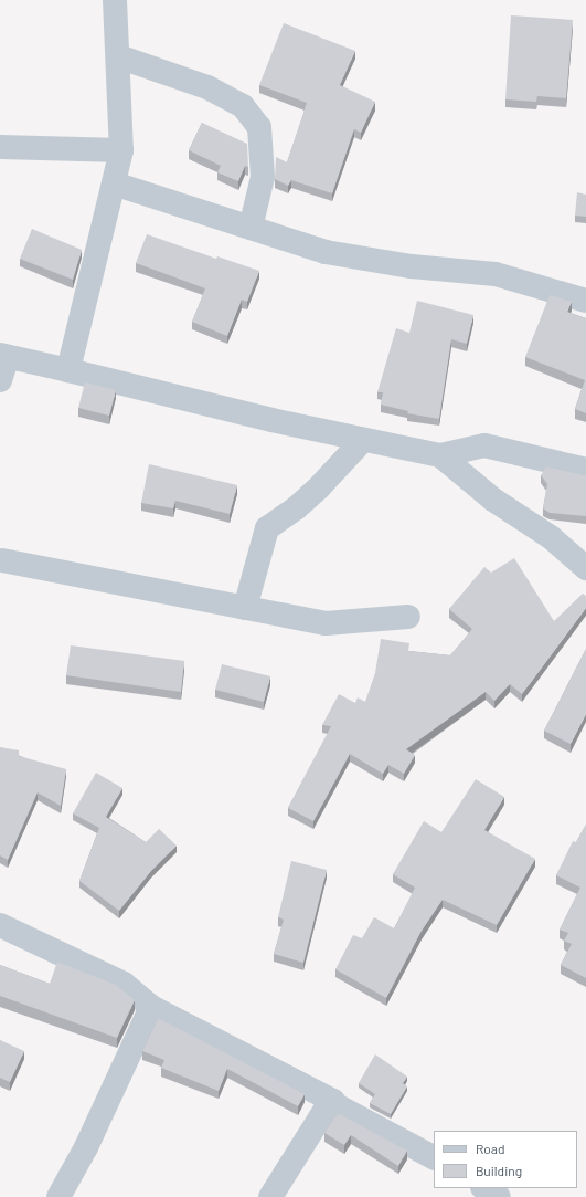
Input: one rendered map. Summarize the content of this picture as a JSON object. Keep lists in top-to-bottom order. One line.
{"legend":["Road","Building"]}
